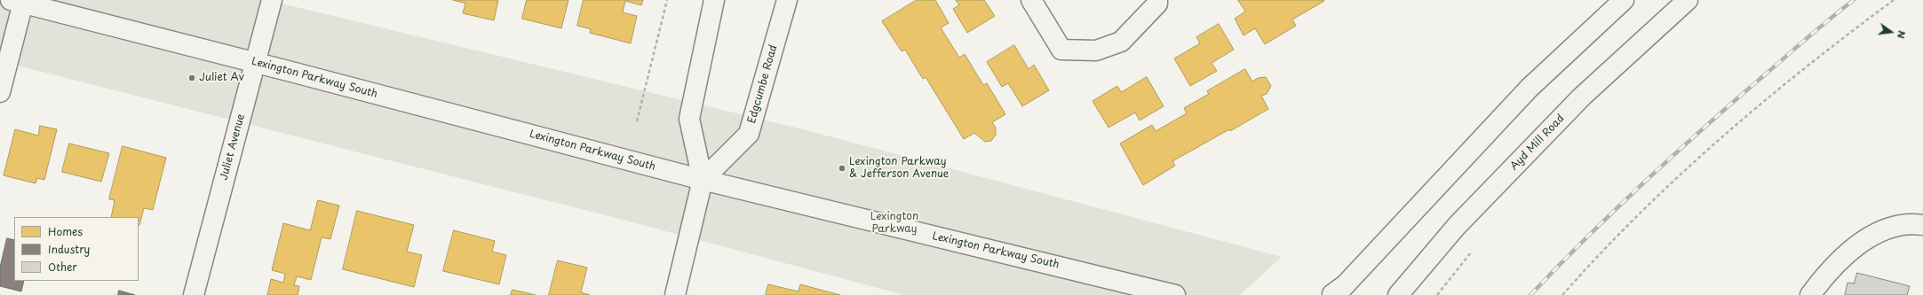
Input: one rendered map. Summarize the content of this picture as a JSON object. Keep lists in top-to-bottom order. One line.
{"streets":{"main road":["Lexington Parkway South","Edgcumbe Road","Ayd Mill Road","Juliet Avenue"]},"crossings":[["Lexington Parkway South","Edgcumbe Road"],["Lexington Parkway South","Juliet Avenue"]],"parks":["Lexington Parkway"],"places":["Juliet Av","Lexington Parkway & Jefferson Avenue"],"legend":["Homes","Industry","Other"],"north":"right"}
